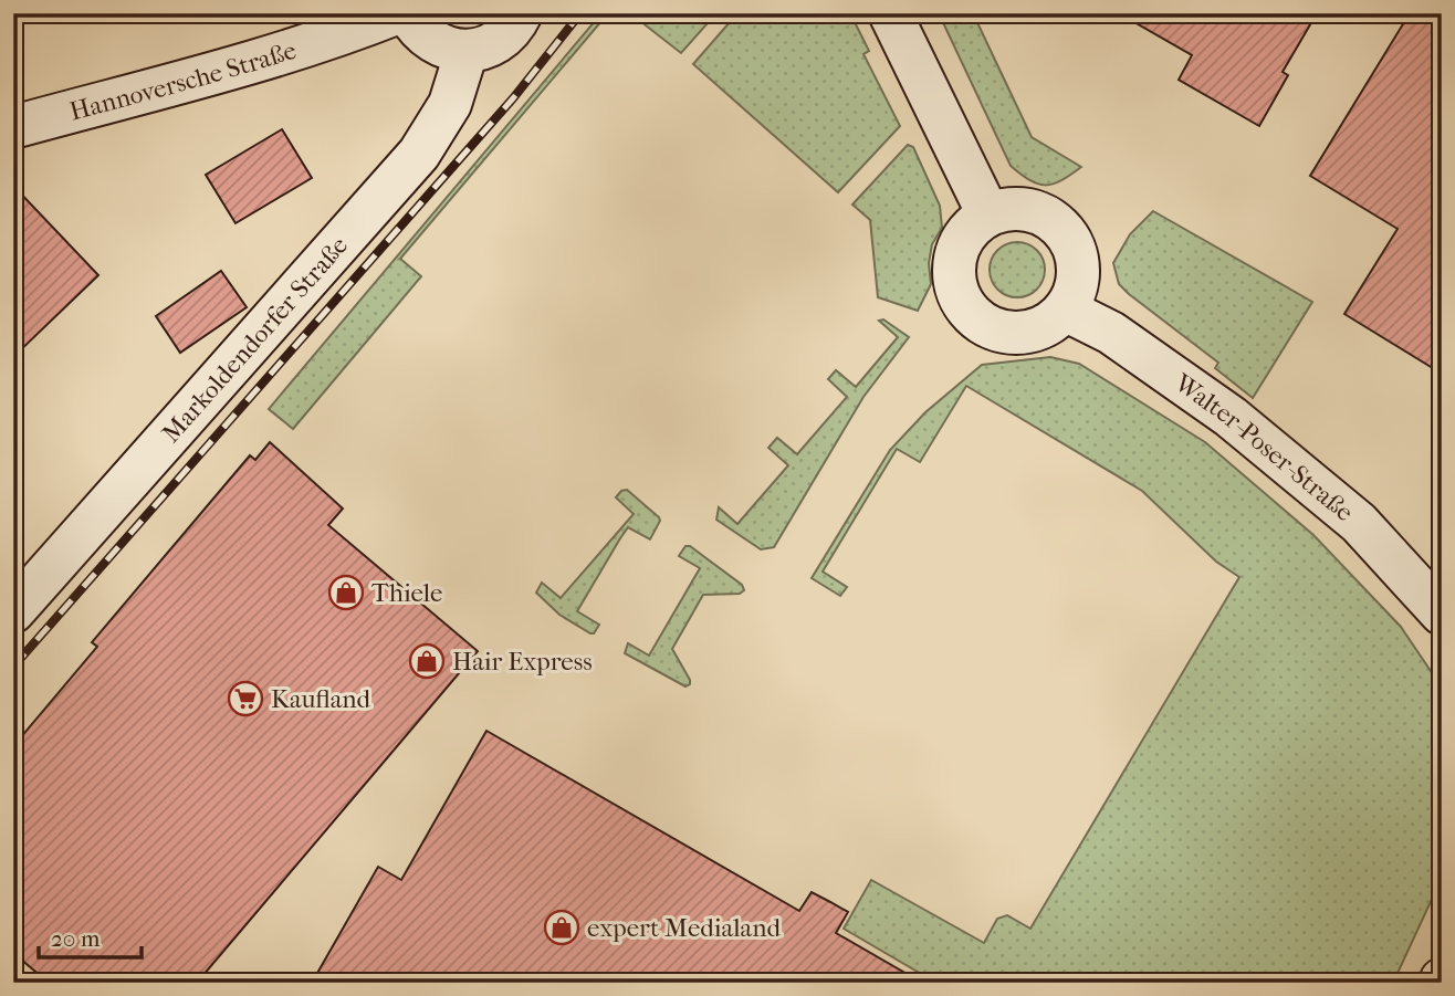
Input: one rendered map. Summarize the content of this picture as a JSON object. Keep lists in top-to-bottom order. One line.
{"streets":{"main road":["Hannoversche Straße","Markoldendorfer Straße","Walter-Poser-Straße"]},"places":{"shop":["Thiele","Hair Express","expert Medialand"],"supermarket":["Kaufland"]},"scale_bar":"20 m"}
